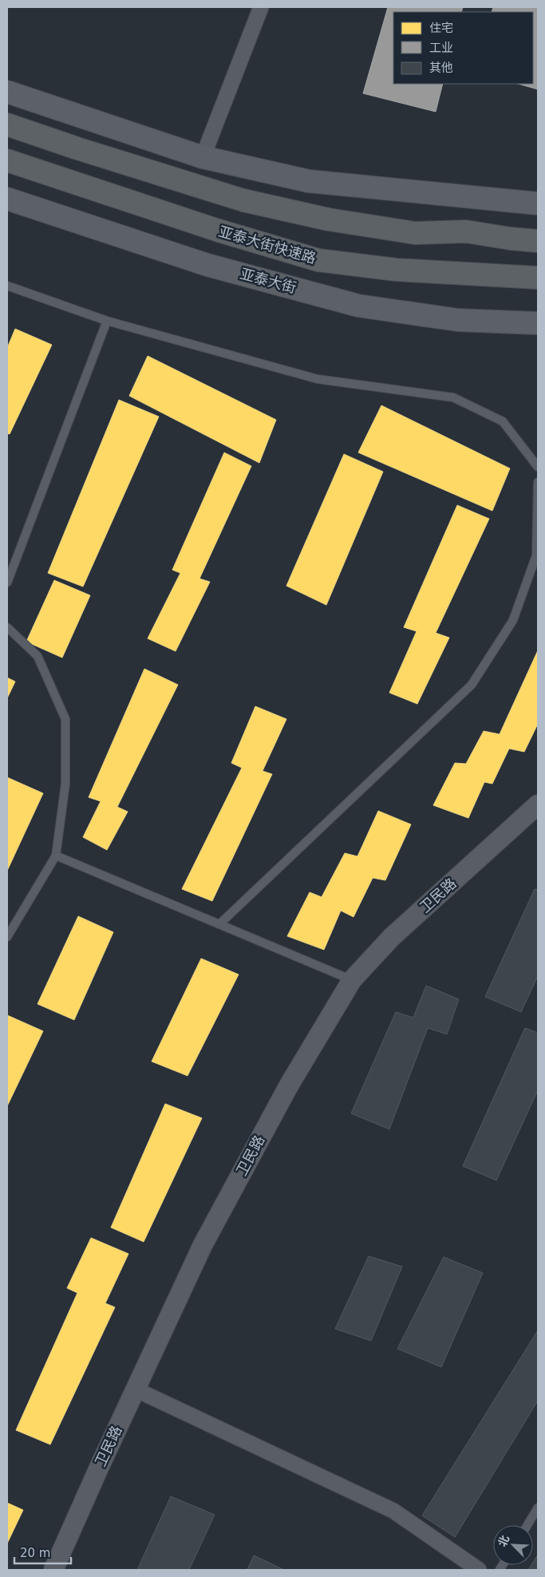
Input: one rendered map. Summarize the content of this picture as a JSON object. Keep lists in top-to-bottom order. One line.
{"streets":{"highway":["亚泰大街快速路"],"main road":["亚泰大街"],"street":["卫民路"]},"legend":["住宅","工业","其他"],"scale_bar":"20 m","north":"top left"}
